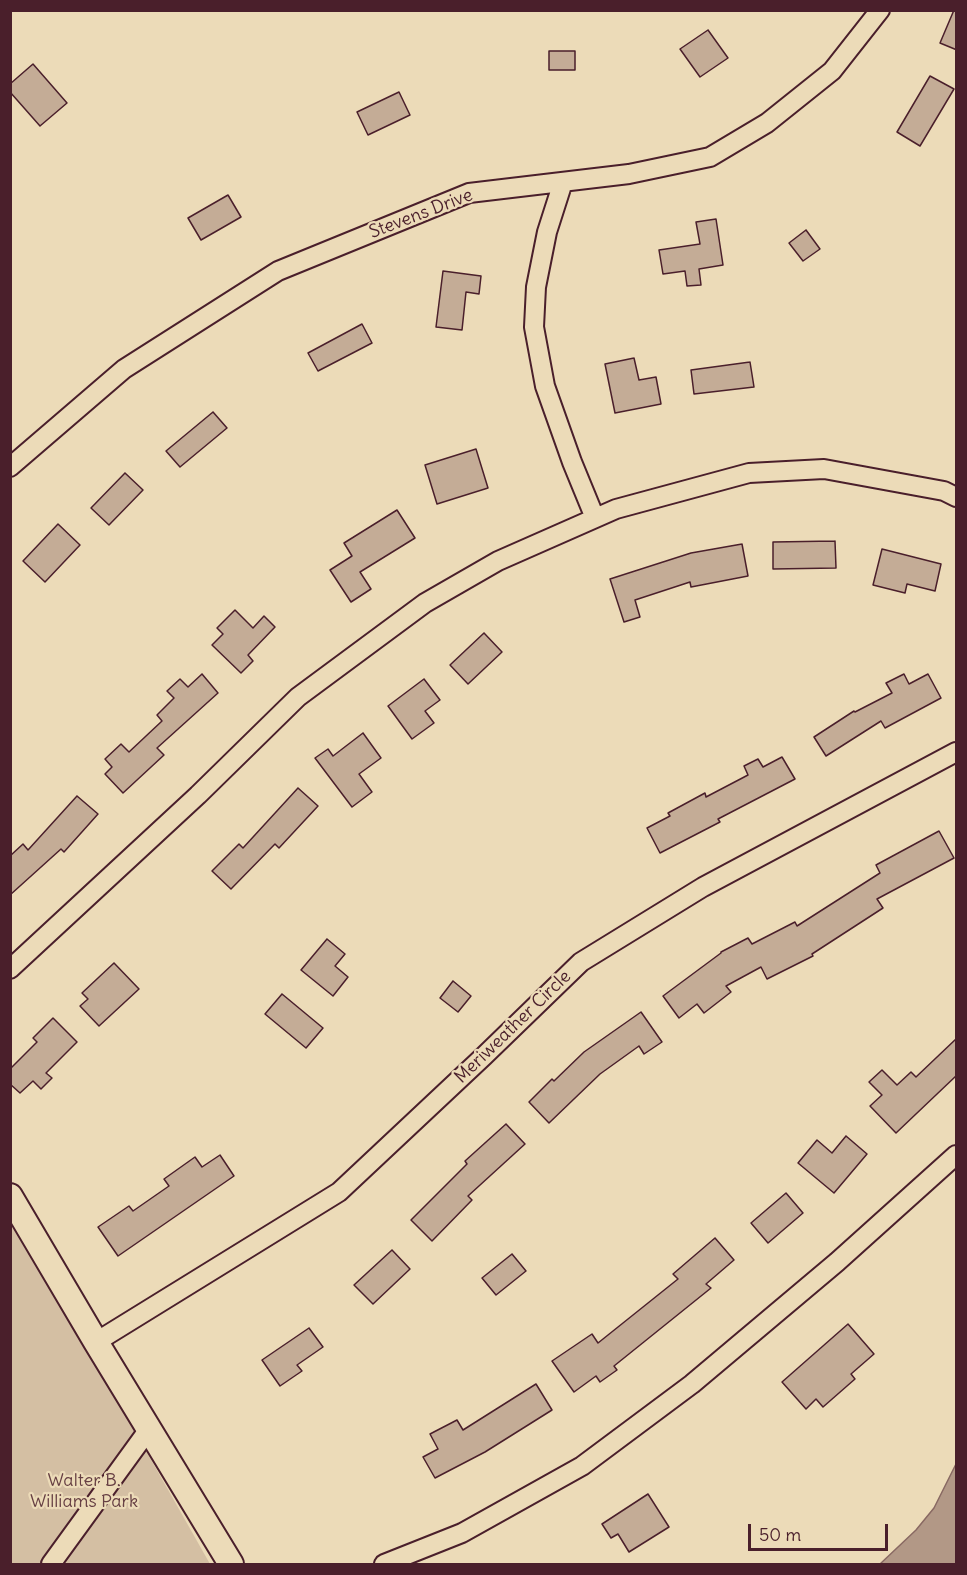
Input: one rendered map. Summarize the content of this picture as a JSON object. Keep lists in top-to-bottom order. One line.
{"streets":{"street":["Stevens Drive","Meriweather Circle"]},"parks":["Walter B. Williams Park"],"scale_bar":"50 m"}
